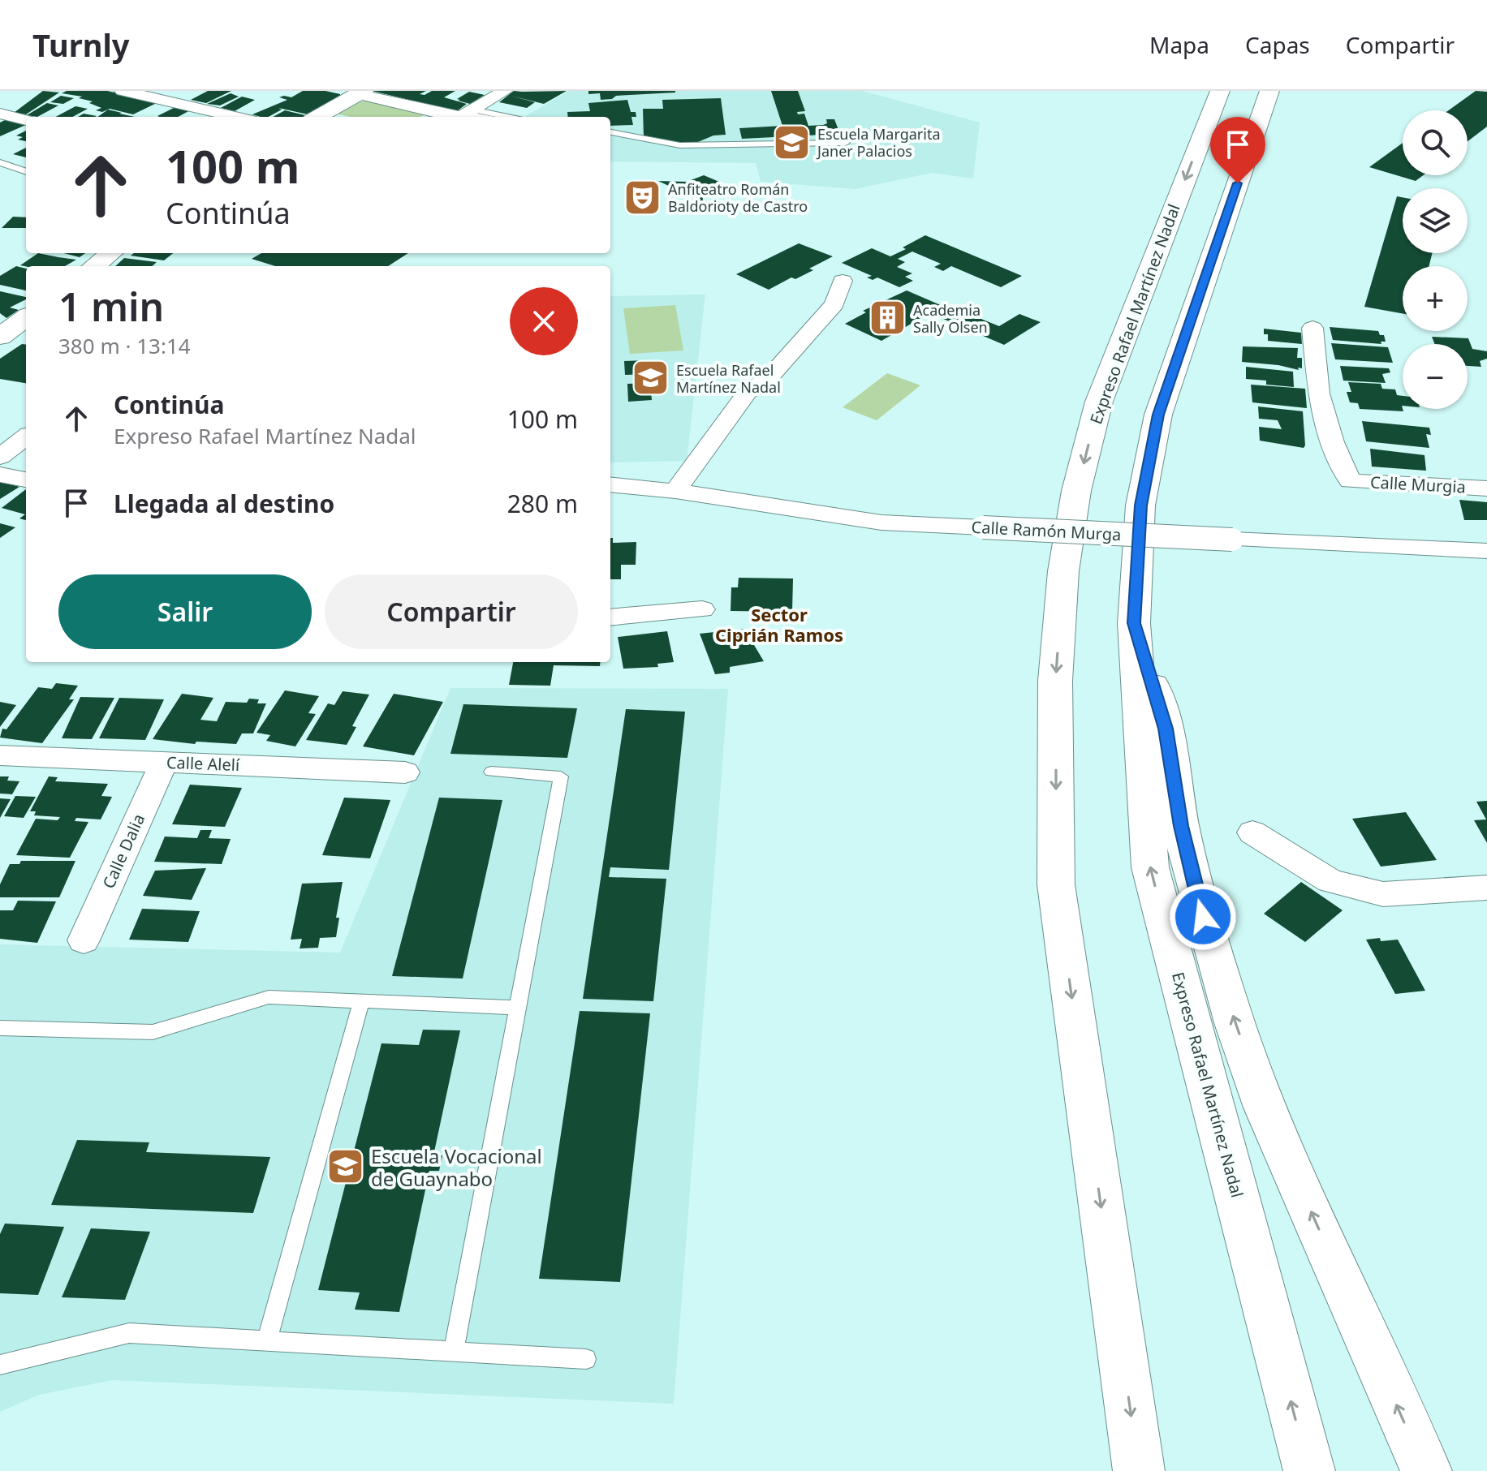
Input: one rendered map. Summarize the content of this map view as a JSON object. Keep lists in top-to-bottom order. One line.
{"streets":{"main road":["Expreso Rafael Martínez Nadal"],"street":["Calle Murgia","Calle Ramón Murga","Calle Alelí","Calle Dalia"]},"crossings":[["Calle Alelí","Calle Dalia"]],"districts":["Sector Ciprián Ramos"],"places":{"school or university":["Escuela Margarita Janer Palacios","Escuela Rafael Martínez Nadal","Escuela Vocacional de Guaynabo"],"theatre":["Anfiteatro Román Baldorioty de Castro"],"building":["Academia Sally Olsen"]},"page":{"header":"Turnly","nav":["Mapa","Capas","Compartir"],"map_buttons":["+","−"],"turn":["100 m","Continúa"],"heading":["1 min","380 m · 13:14"],"list":[{"name":"Continúa","note":"Expreso Rafael Martínez Nadal","value":"100 m"},{"name":"Llegada al destino","value":"280 m"}],"buttons":["Salir","Compartir"]}}
